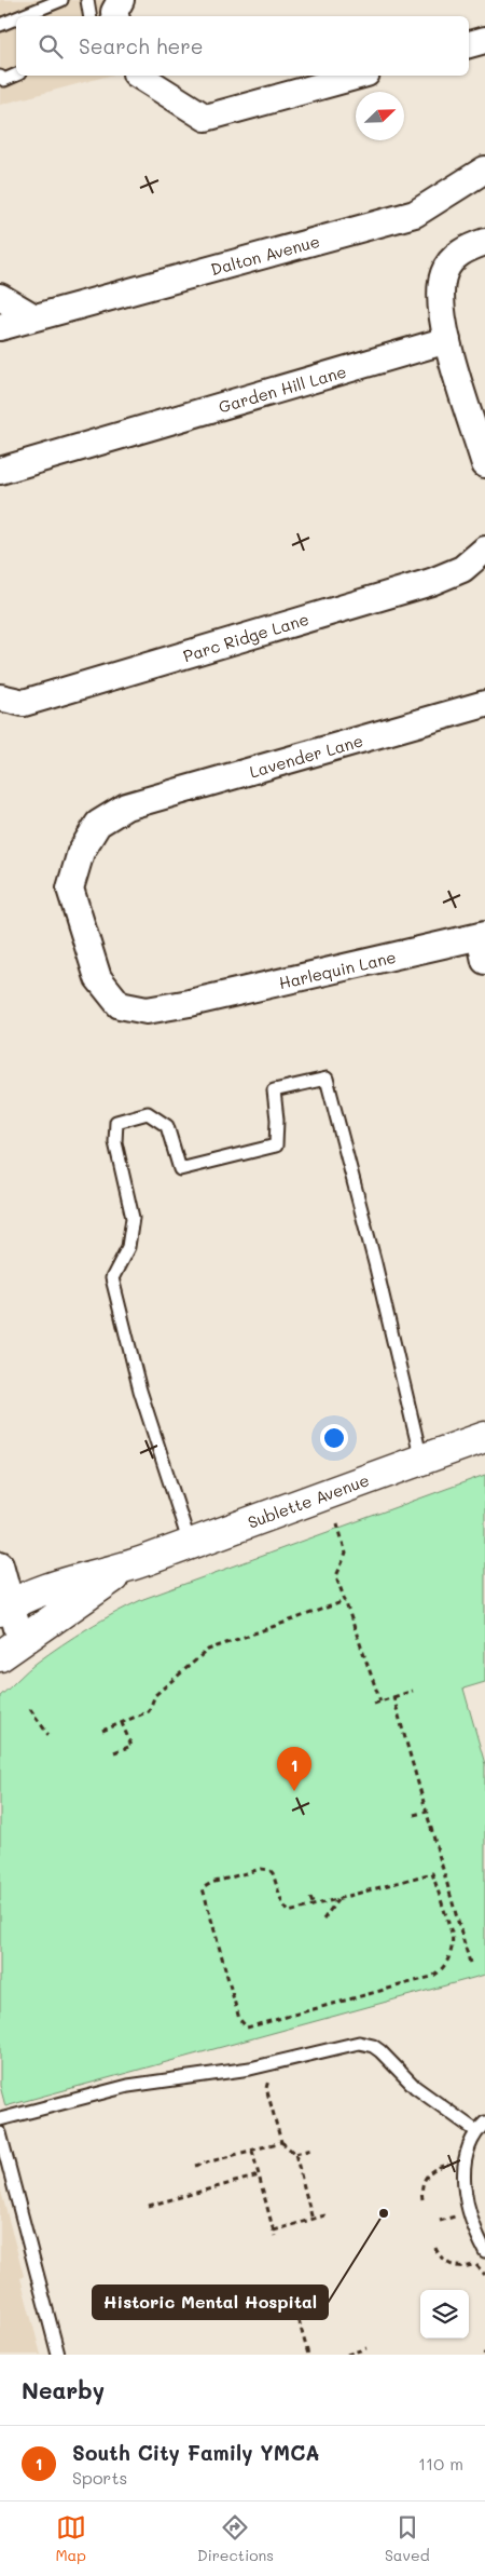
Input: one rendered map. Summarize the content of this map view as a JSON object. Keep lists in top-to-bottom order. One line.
{"streets":{"street":["Dalton Avenue","Garden Hill Lane","Parc Ridge Lane","Lavender Lane","Harlequin Lane","Sublette Avenue"]},"crossings":[["Lavender Lane","Harlequin Lane"]],"places":["Historic Mental Hospital"],"north":"top right","page":{"search":"Search here","pins":"1","heading":"Nearby","list":[{"mark":"1","name":"South City Family YMCA","note":"Sports","value":"110 m"}],"nav":["Map","Directions","Saved"]}}
